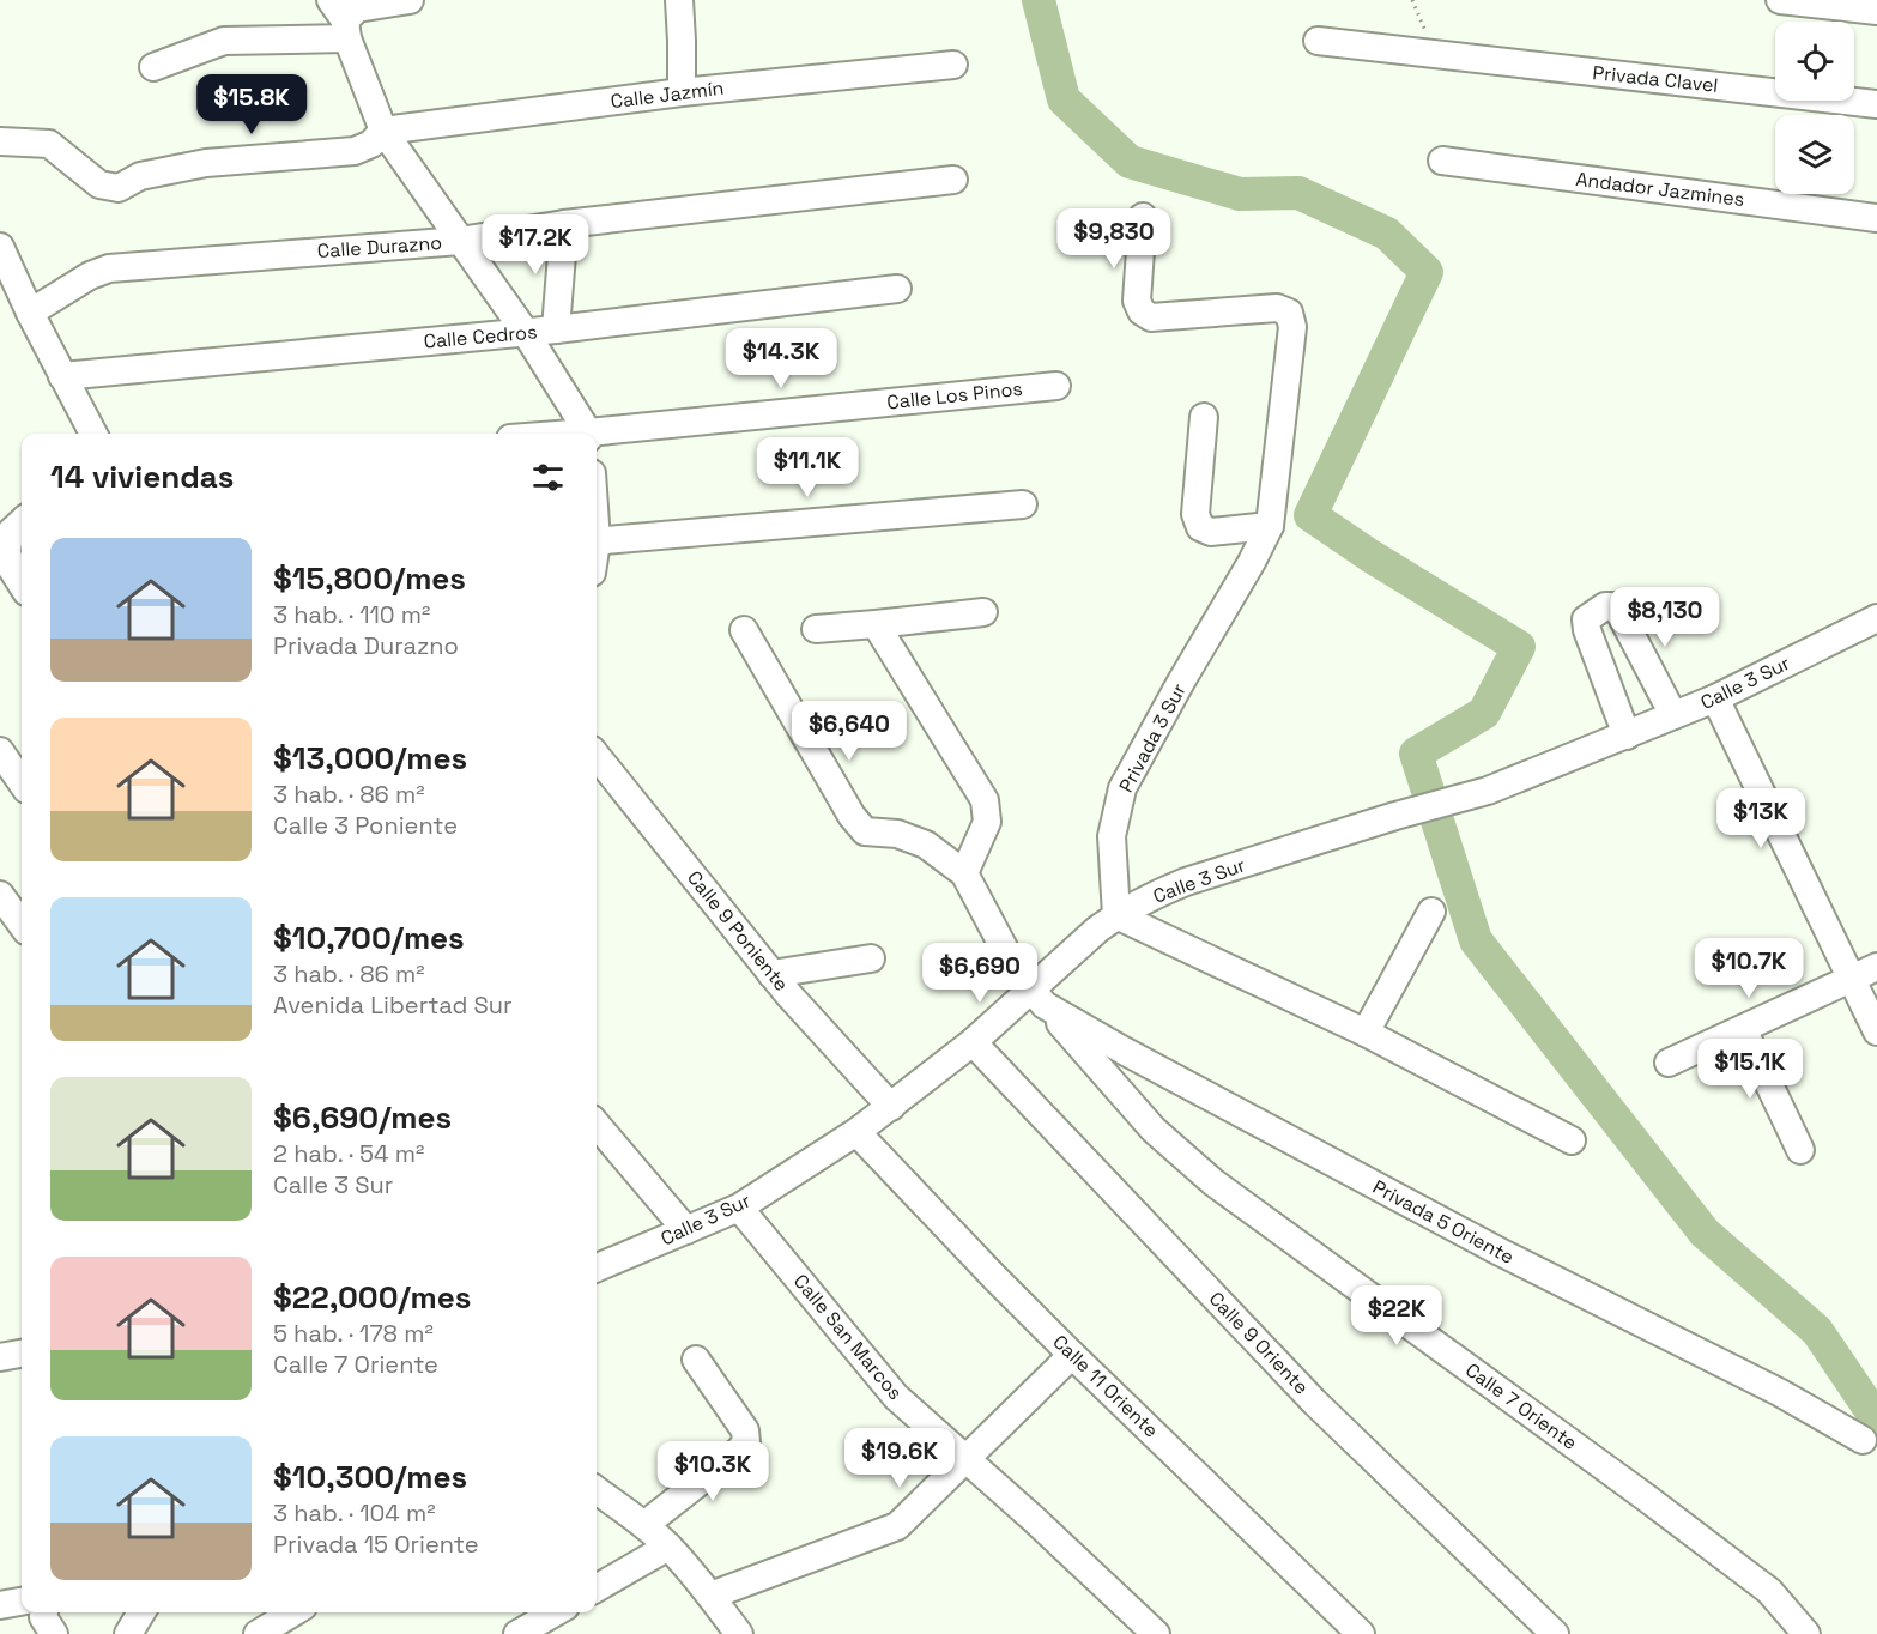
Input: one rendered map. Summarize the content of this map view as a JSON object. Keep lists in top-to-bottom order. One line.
{"streets":{"street":["Privada Clavel","Calle Jazmín","Andador Jazmines","Calle Durazno","Calle Cedros","Calle Los Pinos","Calle 3 Sur","Privada 3 Sur","Calle 9 Poniente","Privada 5 Oriente","Calle San Marcos","Calle 9 Oriente","Calle 11 Oriente","Calle 7 Oriente"]},"crossings":[["Calle 3 Sur","Privada 3 Sur"],["Calle 3 Sur","Calle 9 Poniente"],["Calle 3 Sur","Privada 5 Oriente"],["Calle 3 Sur","Calle San Marcos"],["Calle 3 Sur","Calle 9 Oriente"],["Calle 3 Sur","Calle 11 Oriente"],["Calle 3 Sur","Calle 7 Oriente"],["Privada 5 Oriente","Calle 7 Oriente"]],"page":{"price":["$15.8K","$9,830","$17.2K","$14.3K","$11.1K","$8,130","$6,640","$13K","$10.7K","$6,690","$15.1K","$22K","$19.6K","$10.3K"],"heading":"14 viviendas","list":[{"name":"$15,800/mes","note":"3 hab. · 110 m² · Privada Durazno"},{"name":"$13,000/mes","note":"3 hab. · 86 m² · Calle 3 Poniente"},{"name":"$10,700/mes","note":"3 hab. · 86 m² · Avenida Libertad Sur"},{"name":"$6,690/mes","note":"2 hab. · 54 m² · Calle 3 Sur"},{"name":"$22,000/mes","note":"5 hab. · 178 m² · Calle 7 Oriente"},{"name":"$10,300/mes","note":"3 hab. · 104 m² · Privada 15 Oriente"}]}}
